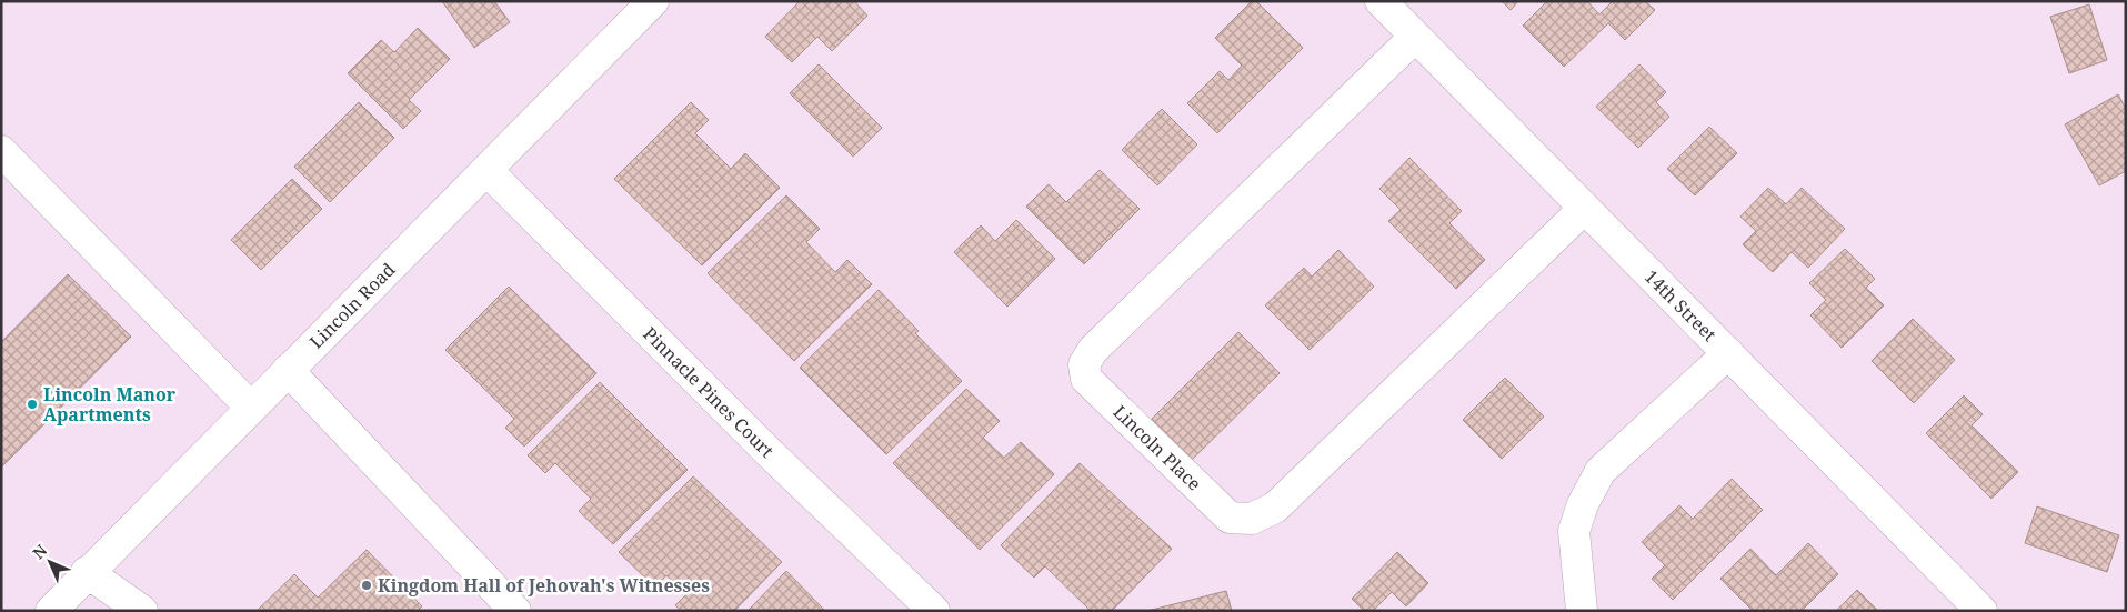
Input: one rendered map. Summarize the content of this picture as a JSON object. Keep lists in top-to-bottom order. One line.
{"streets":{"street":["Lincoln Road","14th Street","Pinnacle Pines Court","Lincoln Place"]},"crossings":[["Lincoln Road","Pinnacle Pines Court"],["14th Street","Lincoln Place"]],"places":["Lincoln Manor Apartments","Kingdom Hall of Jehovah's Witnesses"],"north":"top left"}
